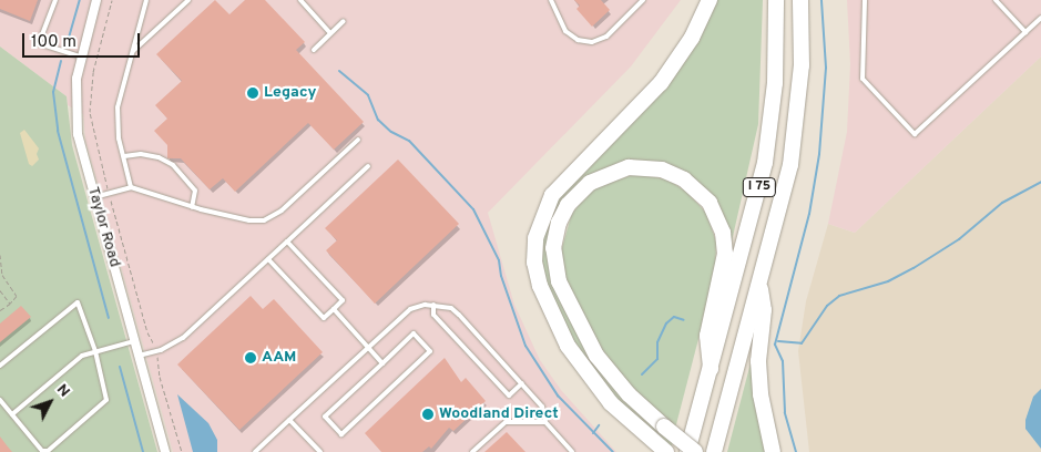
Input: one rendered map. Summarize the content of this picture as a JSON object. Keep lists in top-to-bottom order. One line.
{"streets":{"highway":["I 75"],"street":["Taylor Road"]},"places":["Legacy","AAM","Woodland Direct"],"scale_bar":"100 m","north":"top right"}
